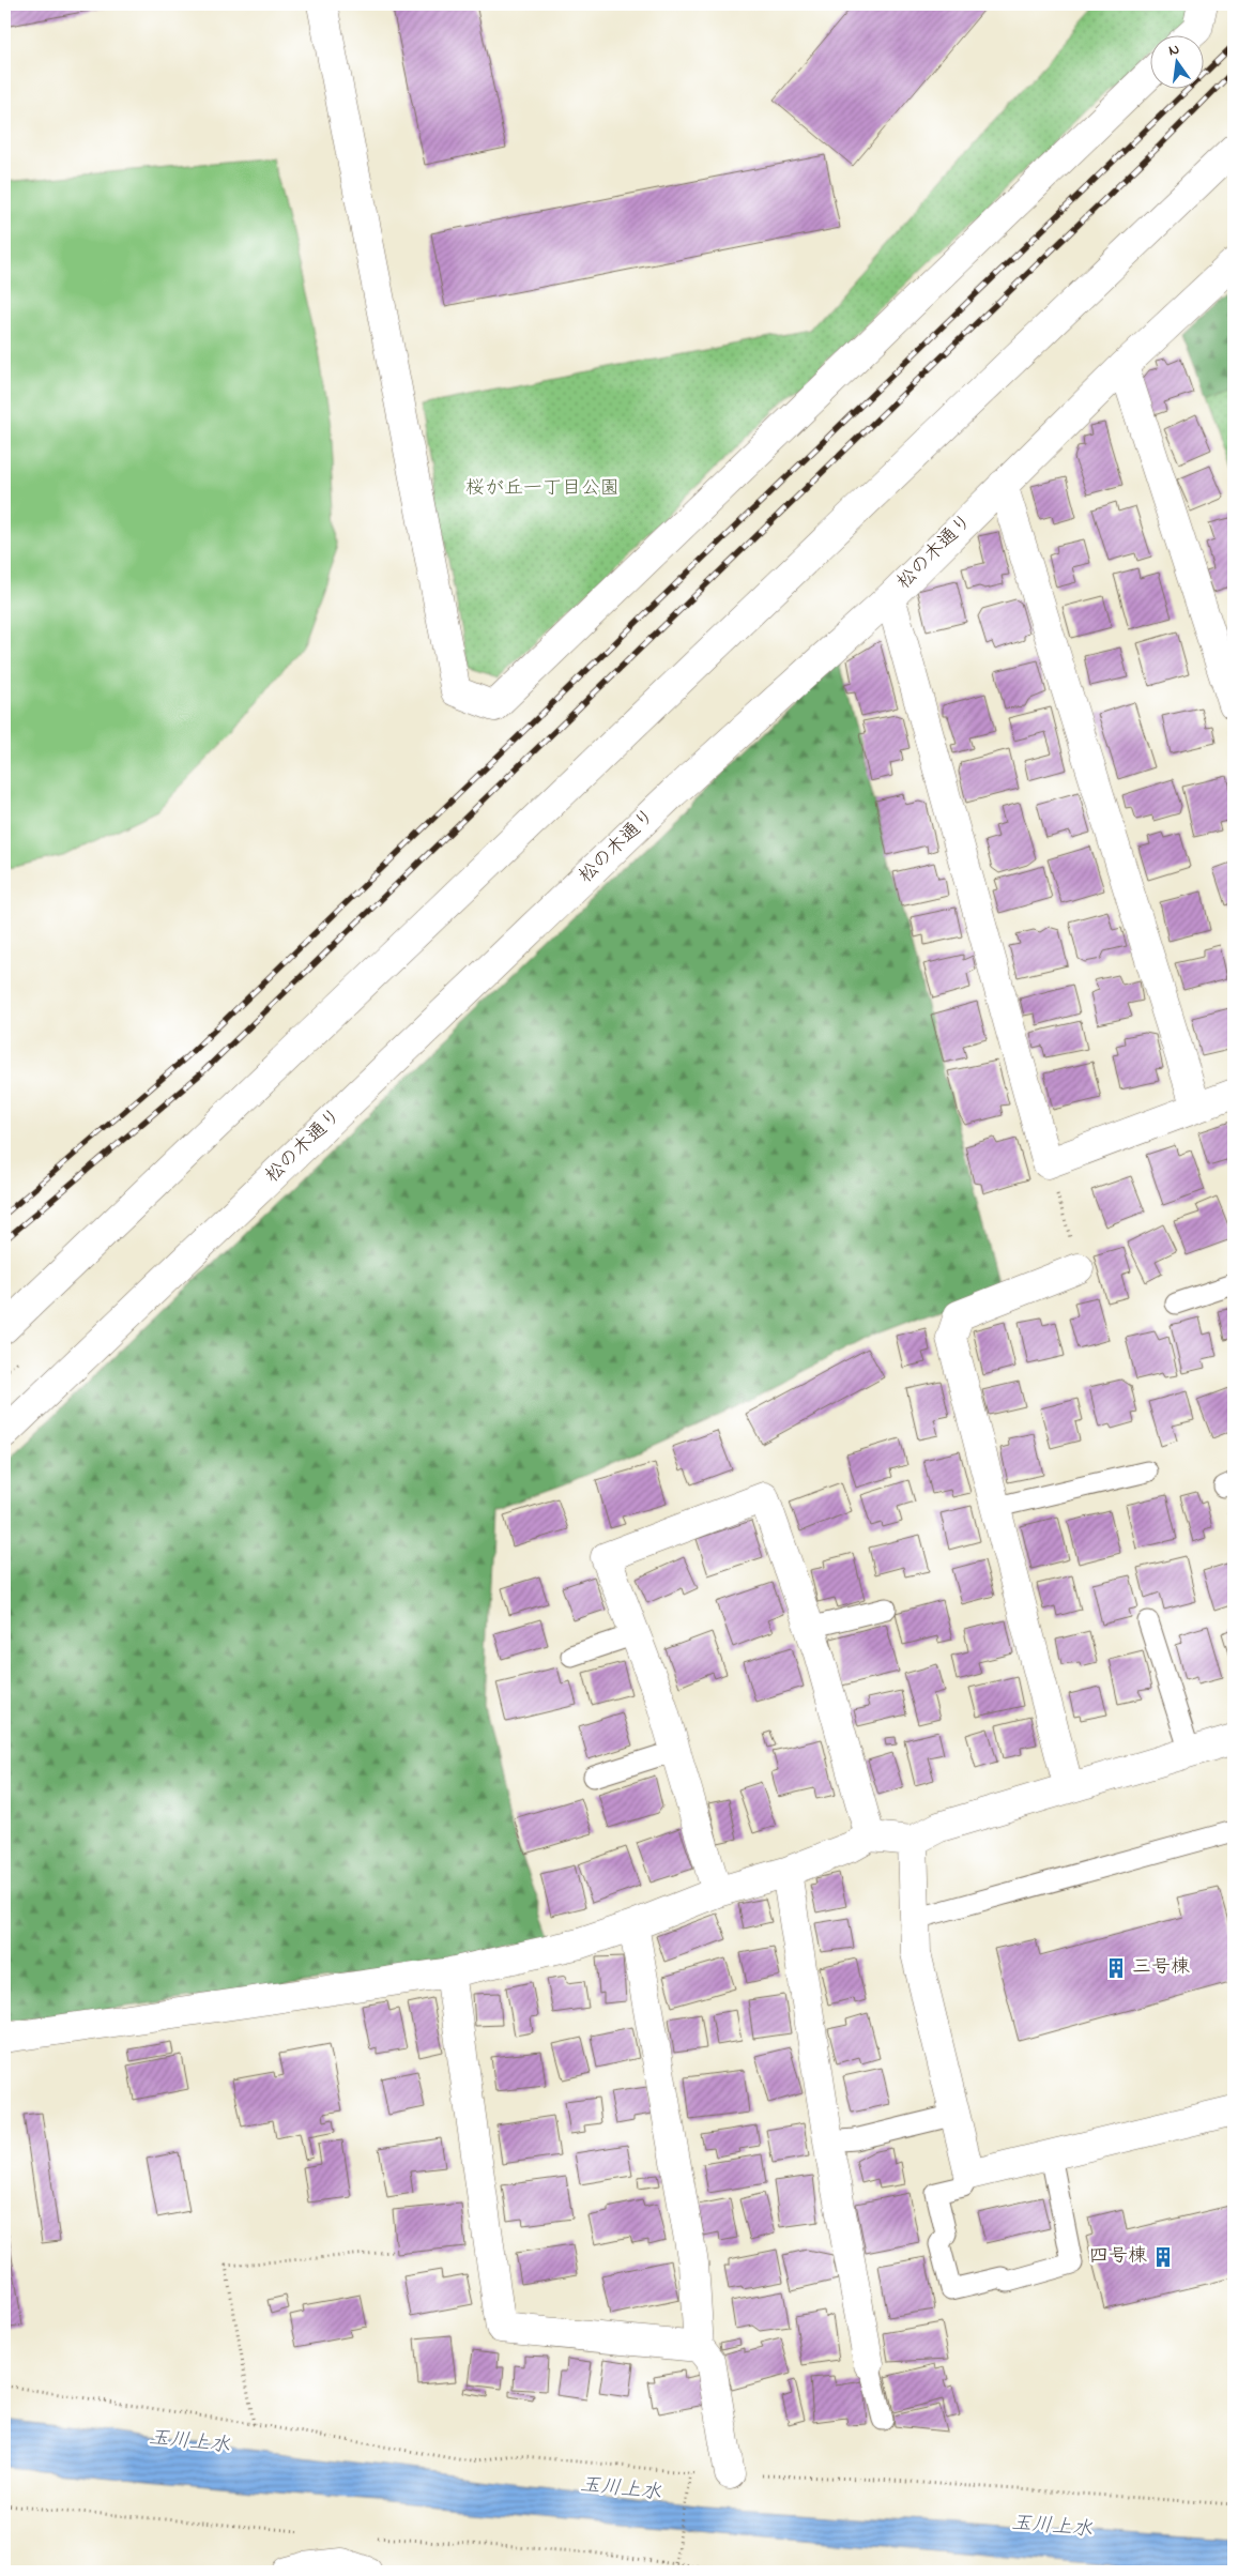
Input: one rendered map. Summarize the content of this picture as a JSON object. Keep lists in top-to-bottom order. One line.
{"streets":{"street":["松の木通り"]},"water":["玉川上水"],"parks":["桜が丘一丁目公園"],"places":{"building":["三号棟","四号棟"]},"north":"top"}
